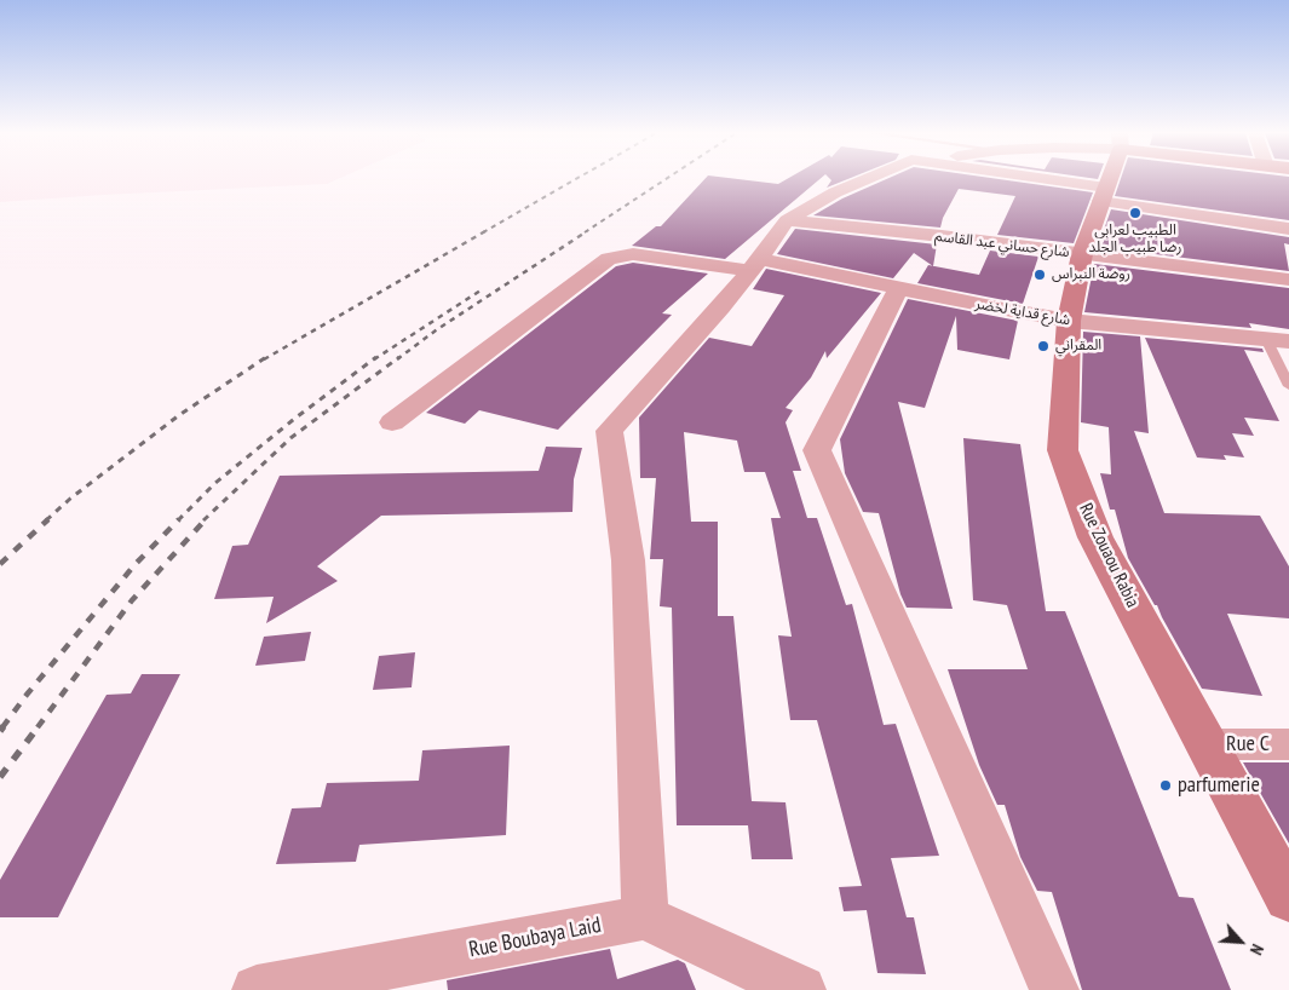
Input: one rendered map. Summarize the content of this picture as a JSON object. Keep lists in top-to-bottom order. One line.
{"streets":{"main road":["Rue Zouaou Rabia"],"street":["شارع حساني عبد القاسم","شارع قداية لخضر","Rue C","Rue Boubaya Laid"]},"crossings":[["شارع حساني عبد القاسم","Rue Zouaou Rabia"],["شارع قداية لخضر","Rue Zouaou Rabia"],["Rue Zouaou Rabia","Rue C"]],"places":["الطبيب لعرابي رضا طبيب الجلد","روضة النبراس","المقراني","parfumerie"],"north":"bottom right"}
